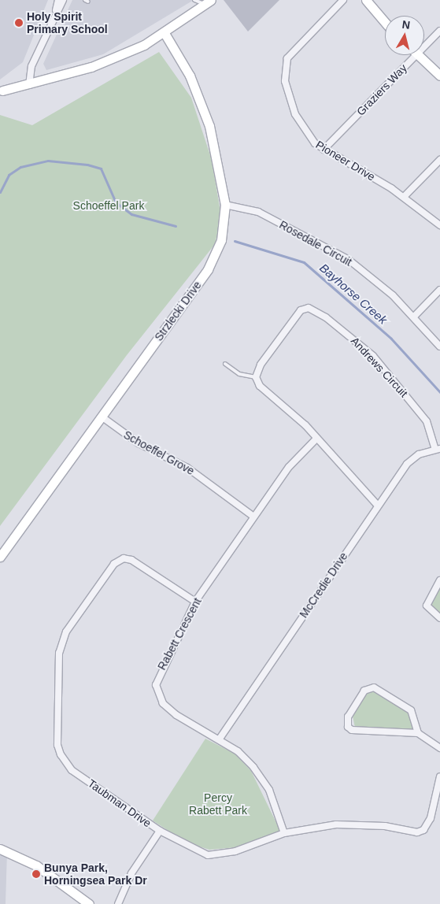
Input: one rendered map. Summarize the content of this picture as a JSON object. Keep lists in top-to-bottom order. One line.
{"streets":{"street":["Graziers Way","Pioneer Drive","Rosedale Circuit","Strzlecki Drive","Andrews Circuit","Schoeffel Grove","McCredie Drive","Rabett Crescent","Taubman Drive"]},"crossings":[["Graziers Way","Pioneer Drive"],["Rosedale Circuit","Strzlecki Drive"],["Strzlecki Drive","Schoeffel Grove"],["Andrews Circuit","McCredie Drive"],["Schoeffel Grove","Rabett Crescent"],["McCredie Drive","Rabett Crescent"],["Rabett Crescent","Taubman Drive"]],"water":["Bayhorse Creek"],"parks":["Schoeffel Park","Percy Rabett Park"],"places":["Holy Spirit Primary School","Bunya Park, Horningsea Park Dr"],"north":"top"}
